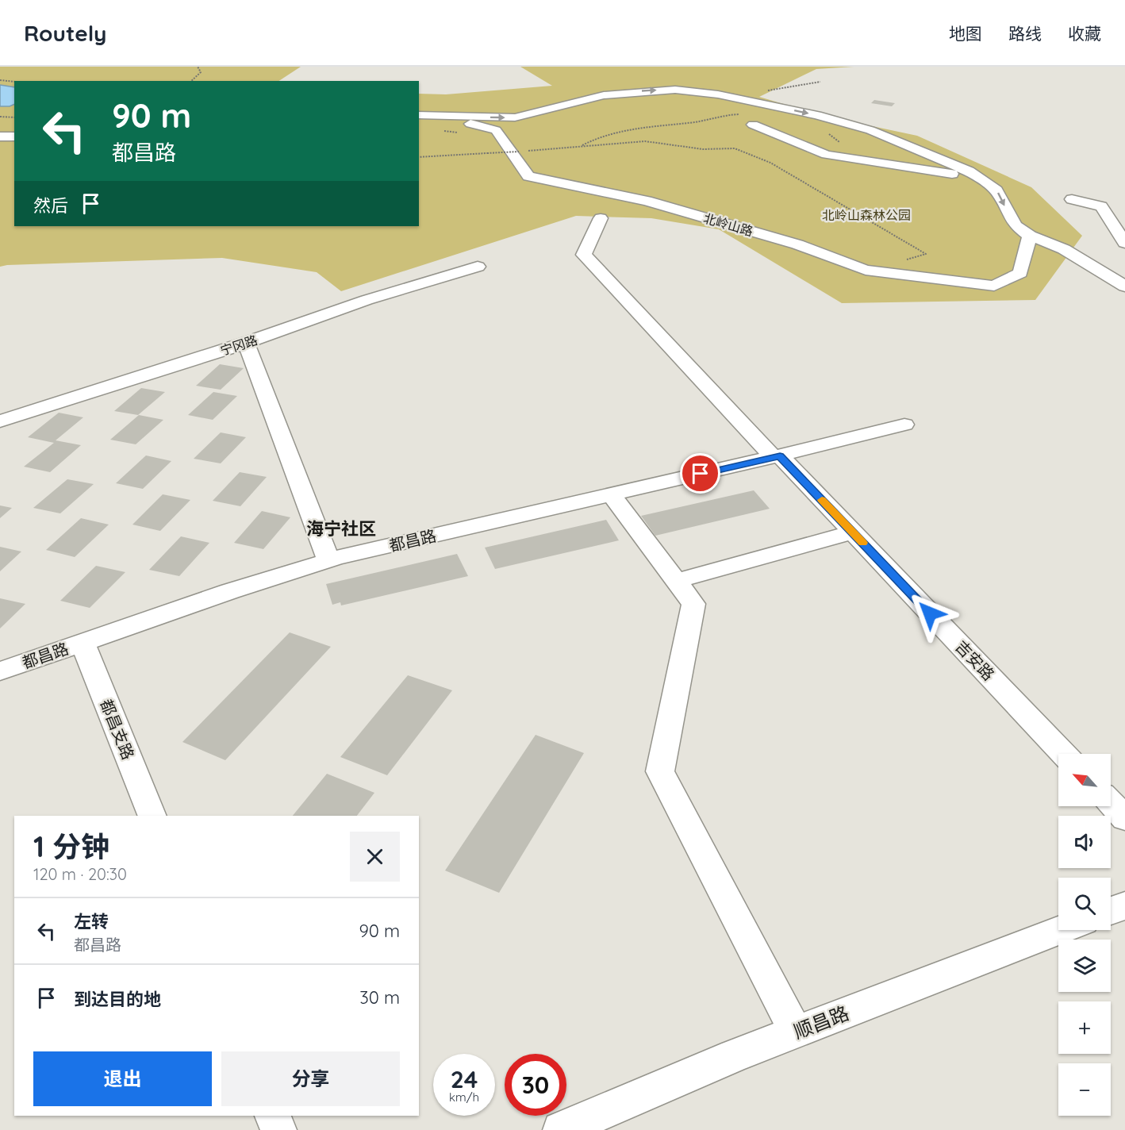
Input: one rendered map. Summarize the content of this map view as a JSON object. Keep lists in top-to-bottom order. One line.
{"streets":{"street":["北岭山路","宁冈路","都昌路","吉安路","都昌支路","顺昌路"]},"crossings":[["都昌路","吉安路"],["都昌路","都昌支路"]],"districts":["海宁社区"],"parks":["北岭山森林公园"],"north":"top left","page":{"header":"Routely","nav":["地图","路线","收藏"],"turn":["90 m","都昌路"],"then":"然后","map_buttons":["+","−"],"heading":["1 分钟","120 m · 20:30"],"list":[{"name":"左转","note":"都昌路","value":"90 m"},{"name":"到达目的地","value":"30 m"}],"buttons":["退出","分享"],"speed":"24 km/h","limit":"30"}}
